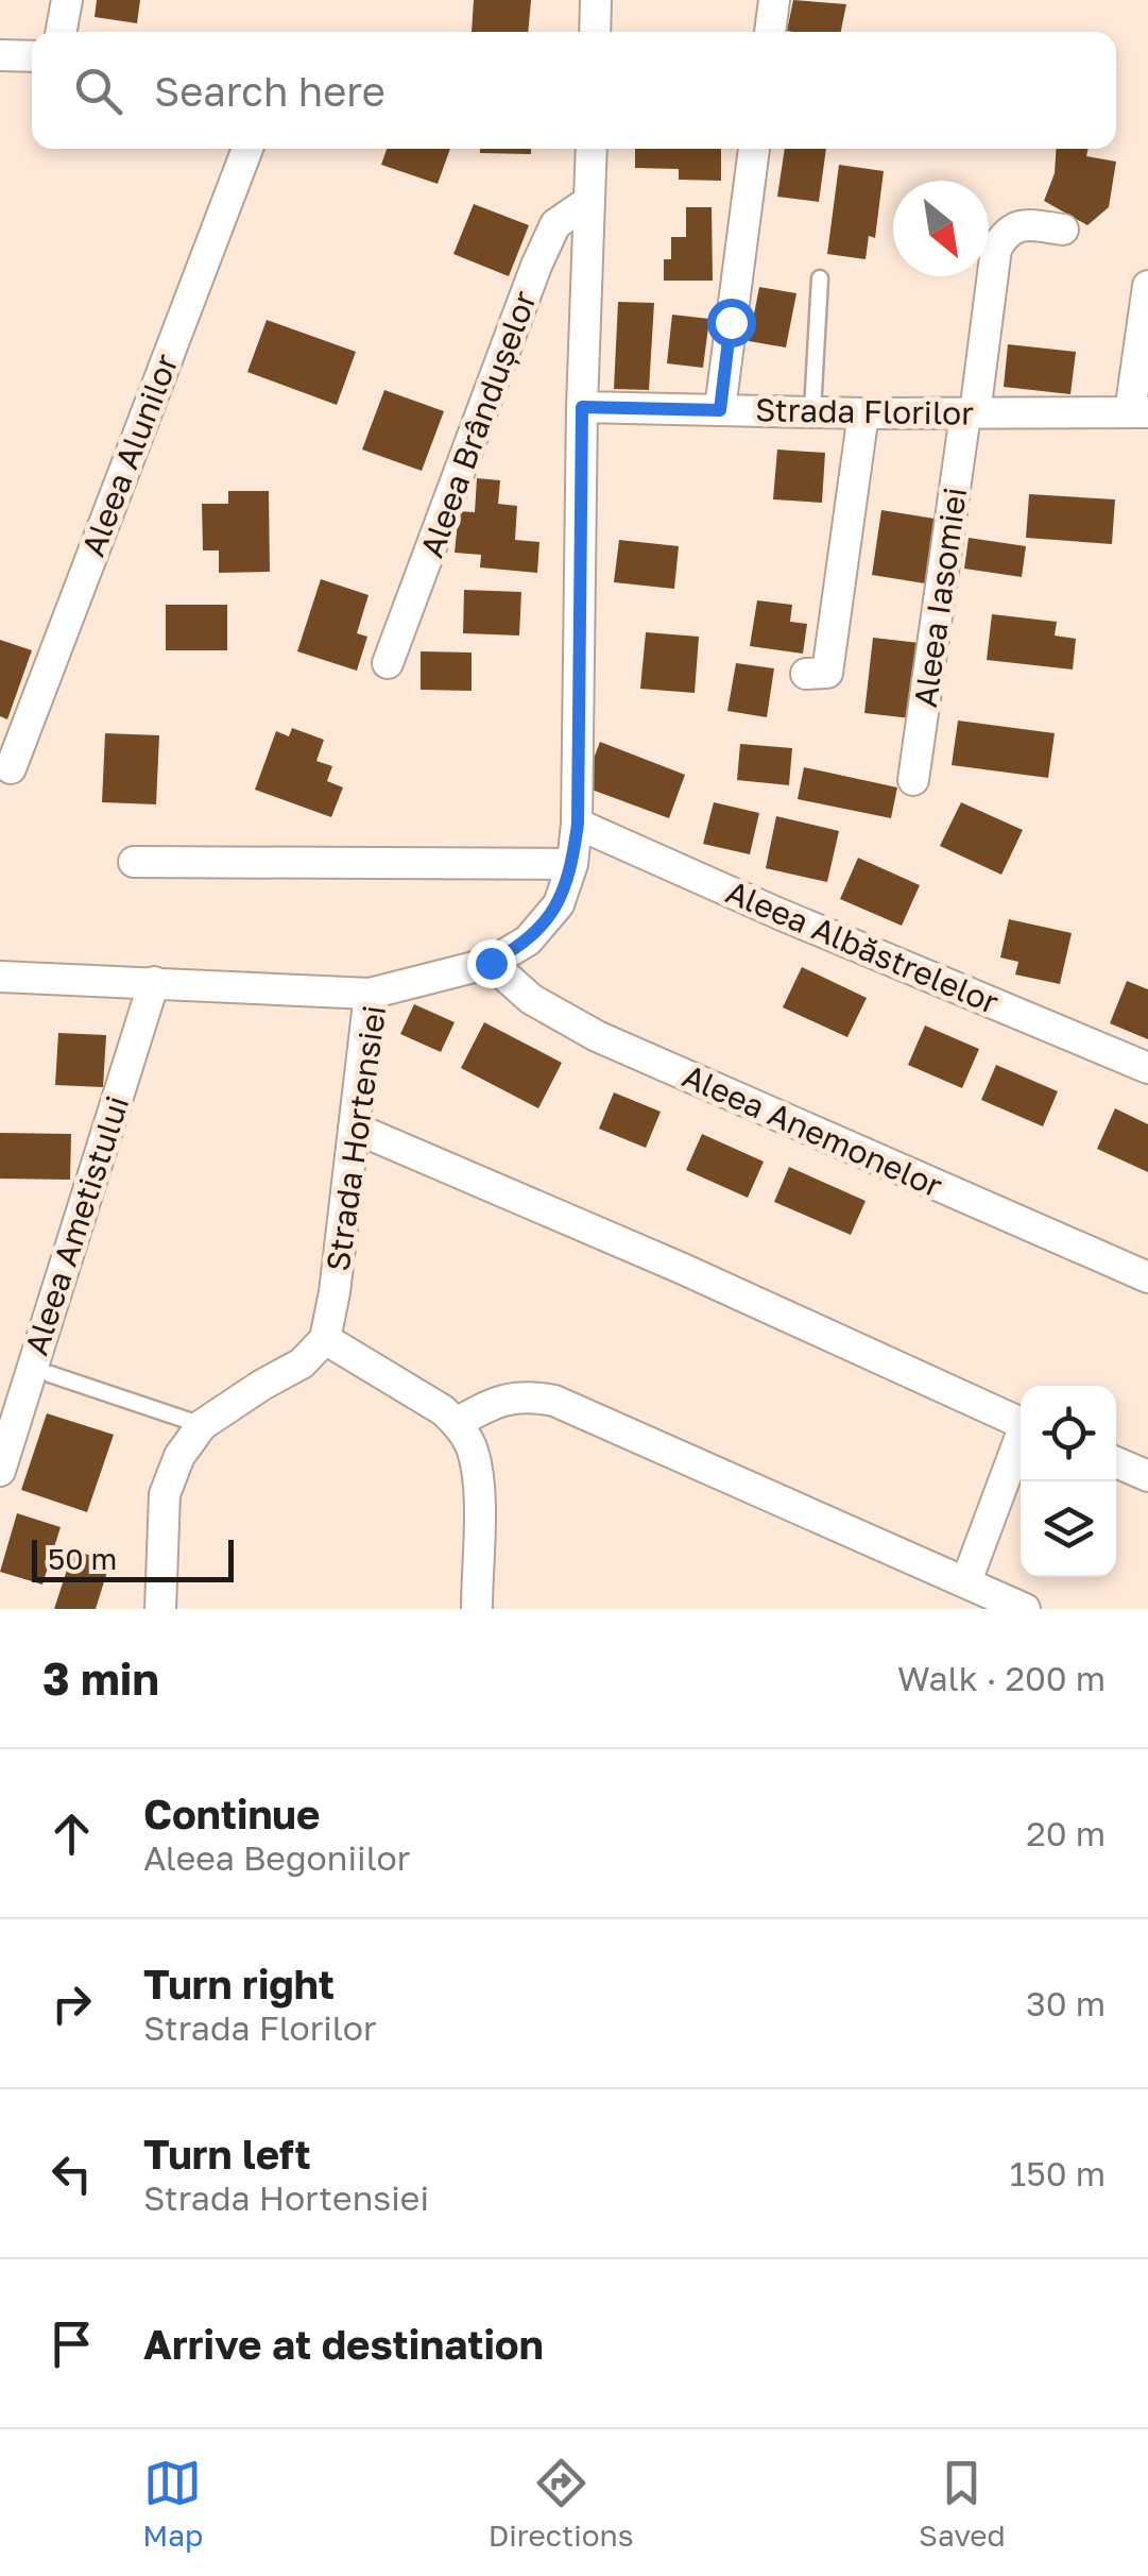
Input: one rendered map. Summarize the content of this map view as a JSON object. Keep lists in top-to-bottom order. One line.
{"streets":{"street":["Strada Florilor","Aleea Brândușelor","Aleea Alunilor","Aleea Iasomiei","Aleea Albăstrelelor","Aleea Anemonelor","Strada Hortensiei","Aleea Ametistului"]},"crossings":[["Strada Florilor","Aleea Iasomiei"],["Strada Florilor","Strada Hortensiei"],["Aleea Brândușelor","Strada Hortensiei"],["Aleea Albăstrelelor","Strada Hortensiei"],["Aleea Anemonelor","Strada Hortensiei"]],"scale_bar":"50 m","north":"bottom right","page":{"search":"Search here","scale":"50 m","heading":["3 min","Walk · 200 m"],"list":[["Continue","Aleea Begoniilor","20 m"],["Turn right","Strada Florilor","30 m"],["Turn left","Strada Hortensiei","150 m"],"Arrive at destination"],"nav":["Map","Directions","Saved"]}}
